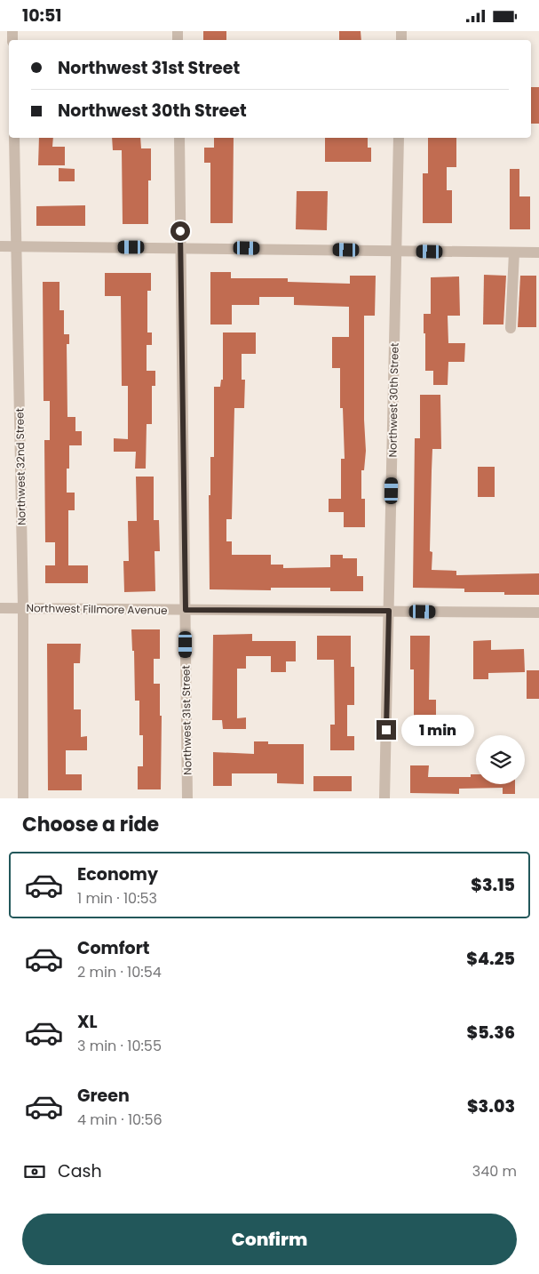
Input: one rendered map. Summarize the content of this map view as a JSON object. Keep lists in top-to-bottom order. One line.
{"streets":{"street":["Northwest 30th Street","Northwest 32nd Street","Northwest Fillmore Avenue","Northwest 31st Street"]},"crossings":[["Northwest 30th Street","Northwest Fillmore Avenue"],["Northwest 32nd Street","Northwest Fillmore Avenue"],["Northwest Fillmore Avenue","Northwest 31st Street"]],"page":{"status":"10:51","banner":["Northwest 31st Street","Northwest 30th Street"],"bubble":"1 min","heading":"Choose a ride","list":[{"name":"Economy","note":"1 min · 10:53","value":"$3.15"},{"name":"Comfort","note":"2 min · 10:54","value":"$4.25"},{"name":"XL","note":"3 min · 10:55","value":"$5.36"},{"name":"Green","note":"4 min · 10:56","value":"$3.03"}],"pay":["Cash","340 m"],"buttons":"Confirm"}}
